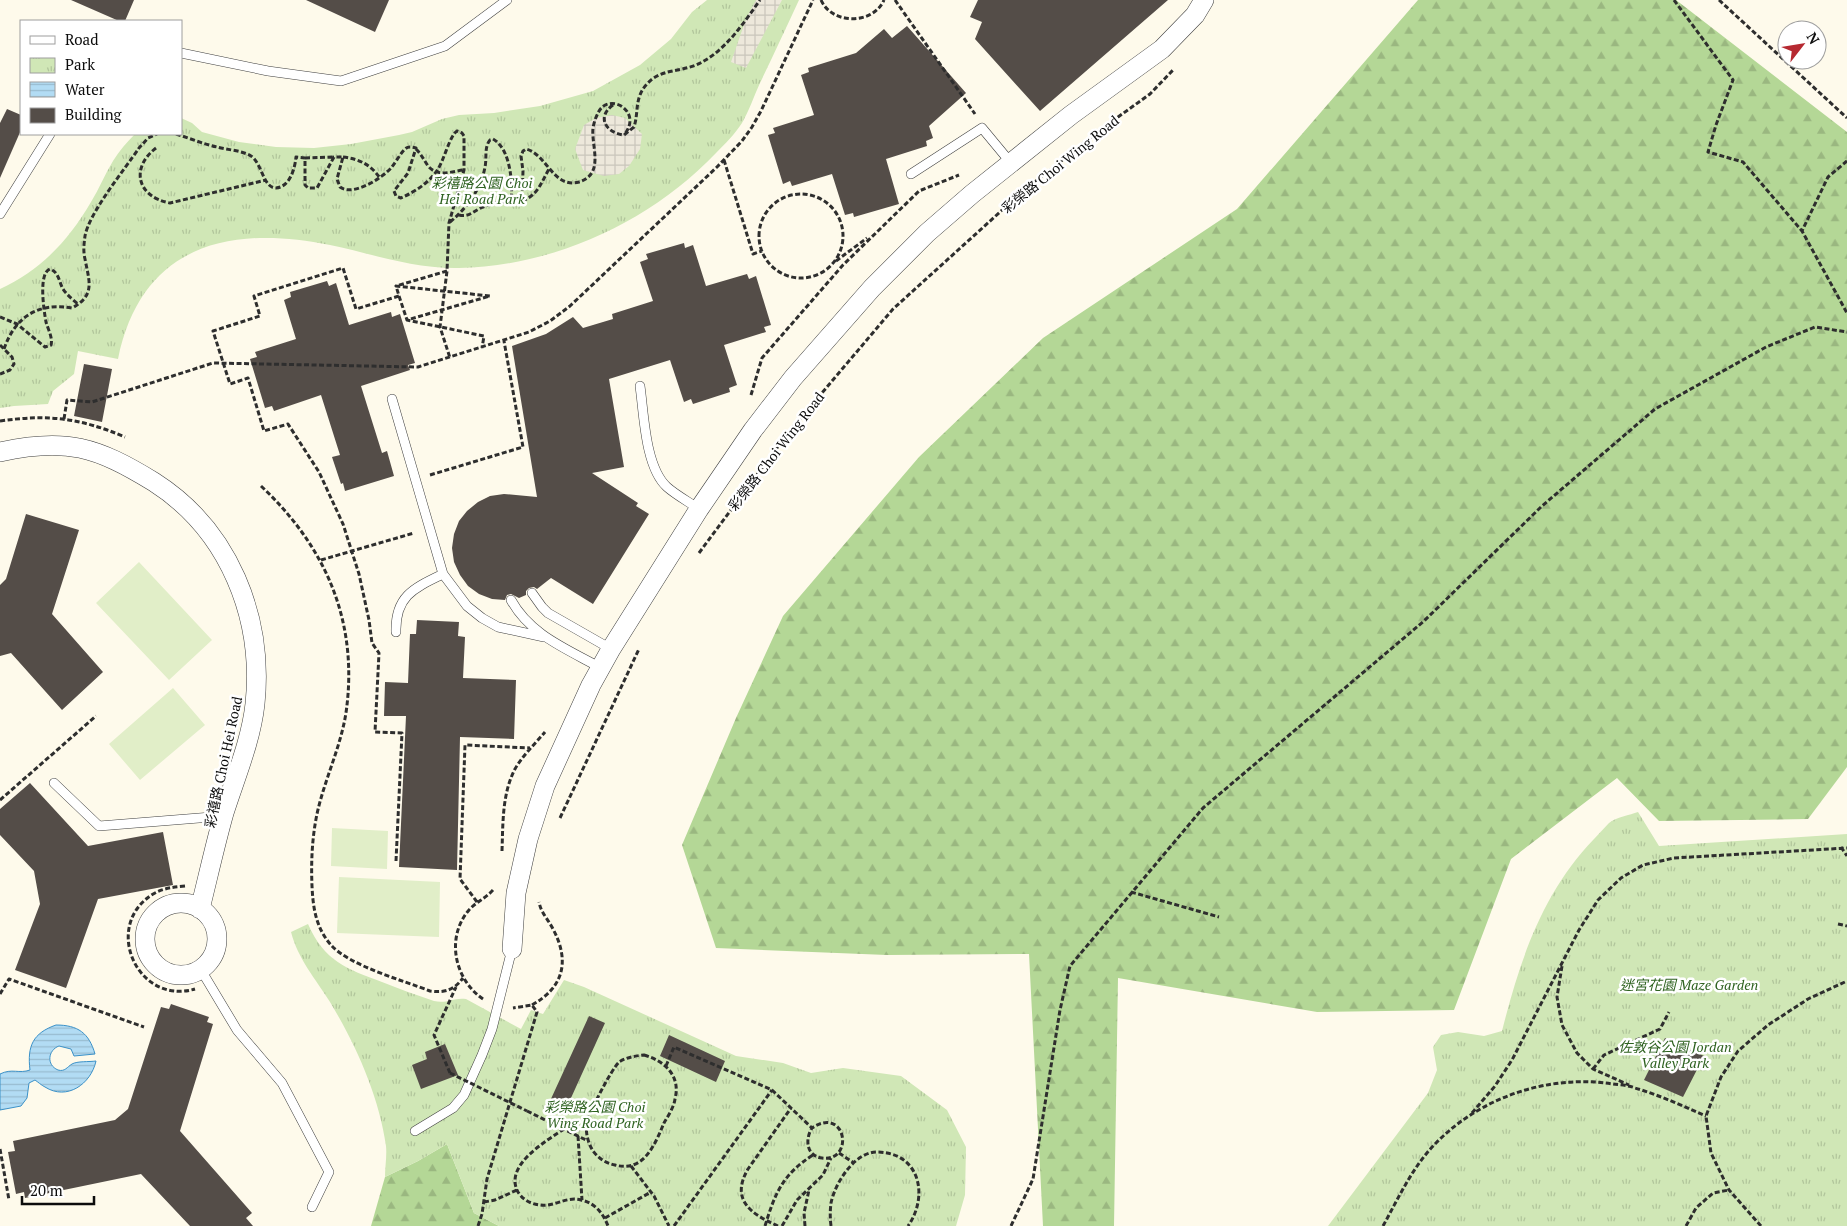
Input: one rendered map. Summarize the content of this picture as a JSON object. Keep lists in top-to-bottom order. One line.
{"streets":{"street":["彩榮路 Choi Wing Road","彩禧路 Choi Hei Road"]},"parks":["彩禧路公園 Choi Hei Road Park","迷宮花園 Maze Garden","佐敦谷公園 Jordan Valley Park","彩榮路公園 Choi Wing Road Park"],"legend":["Road","Park","Water","Building"],"scale_bar":"20 m","north":"top right"}
